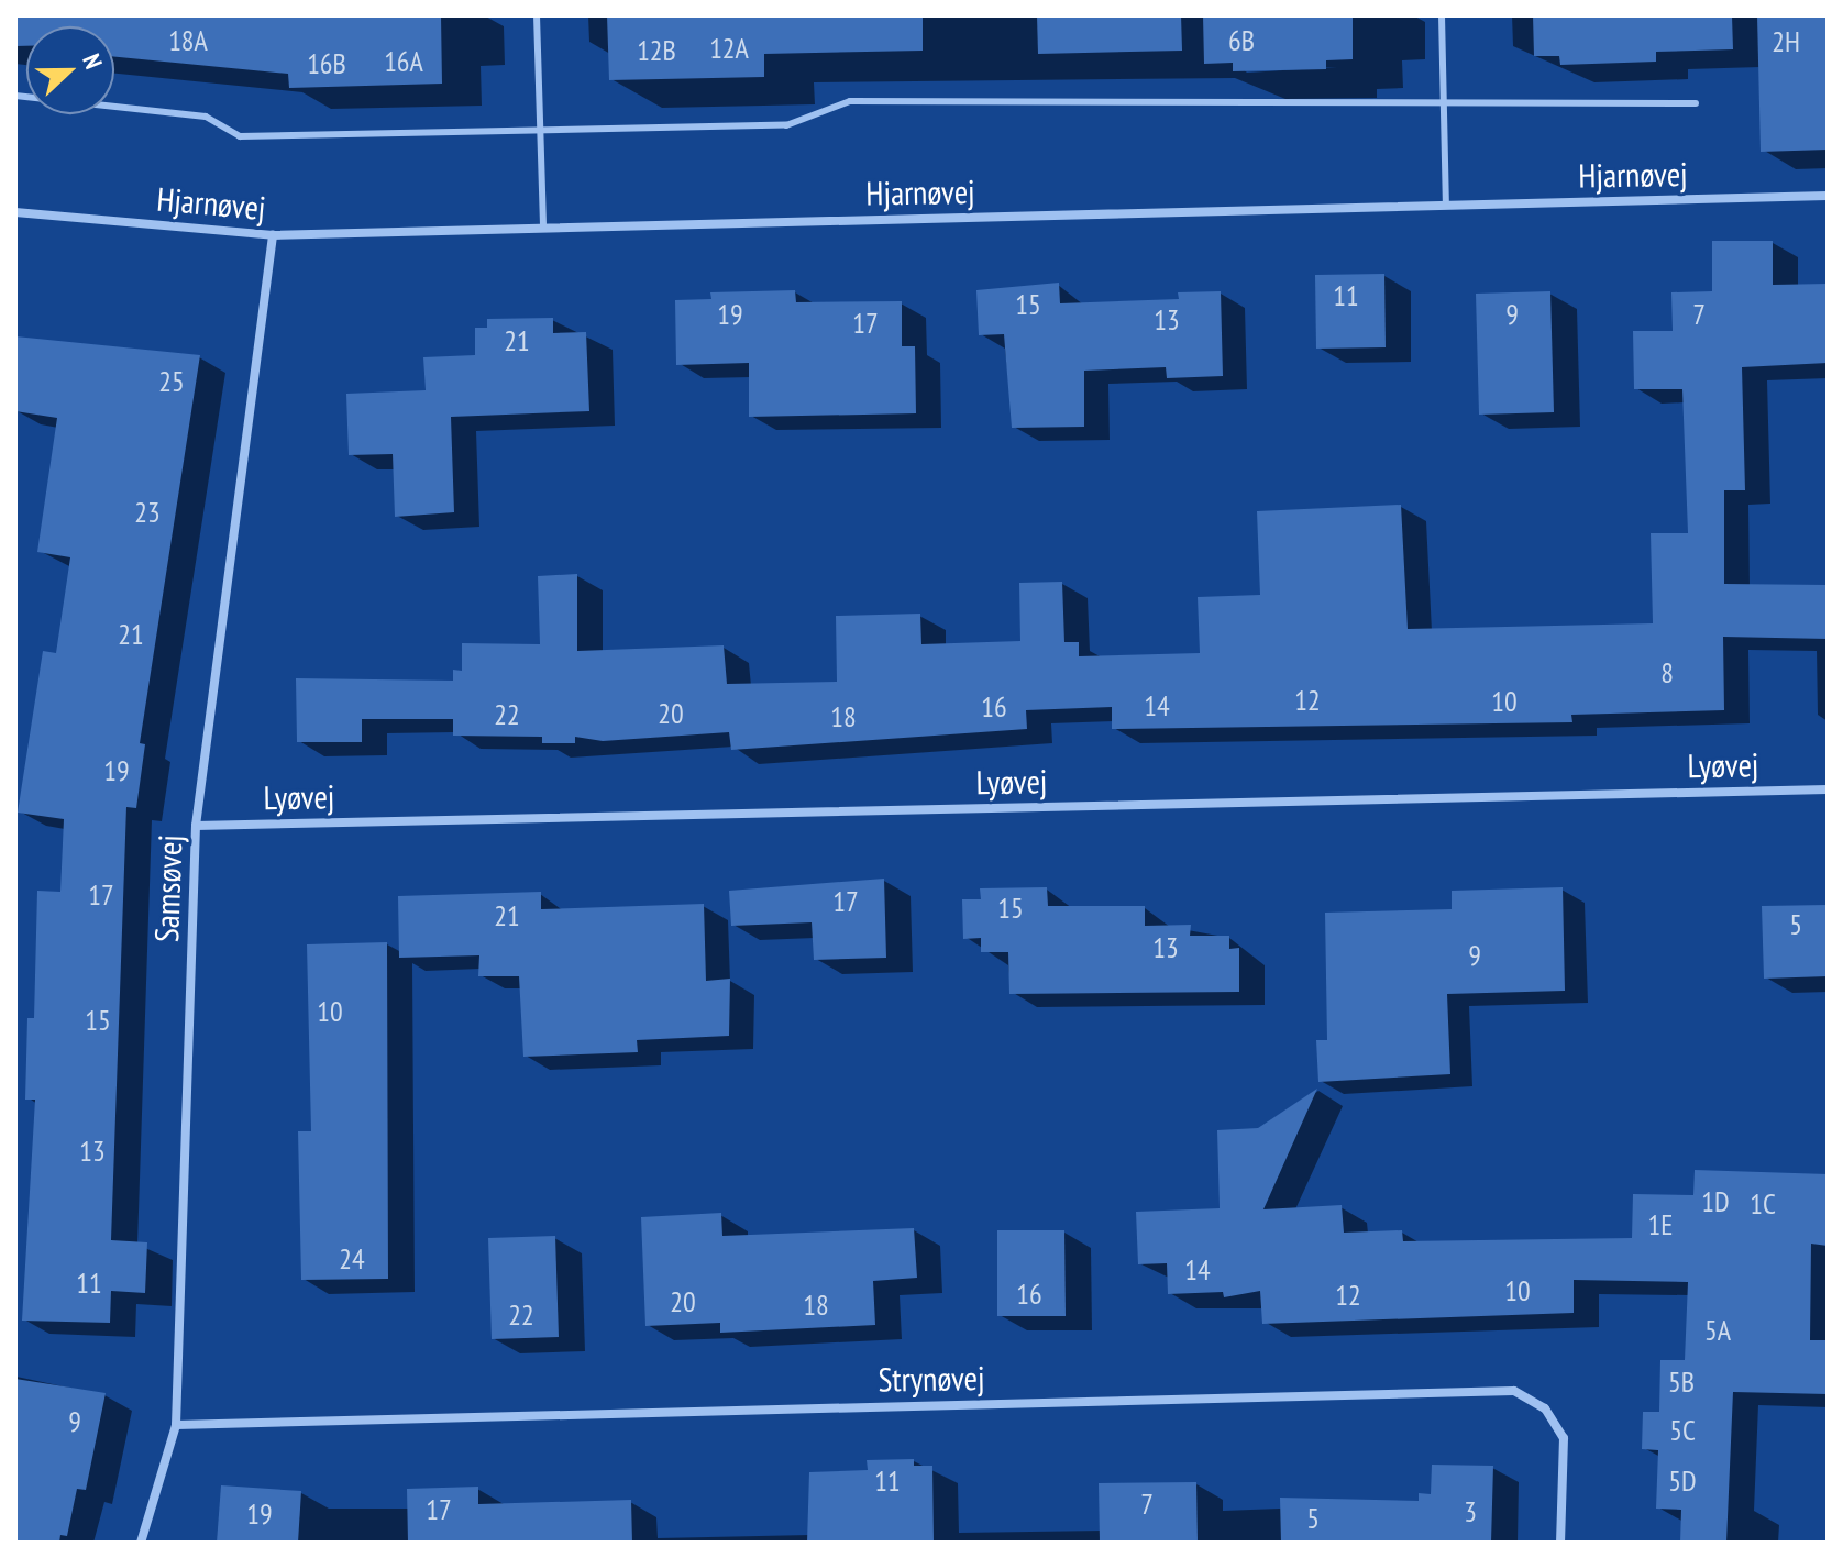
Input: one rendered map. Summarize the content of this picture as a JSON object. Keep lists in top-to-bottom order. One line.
{"streets":{"street":["Hjarnøvej","Lyøvej","Samsøvej","Strynøvej"]},"crossings":[["Hjarnøvej","Samsøvej"],["Lyøvej","Samsøvej"],["Samsøvej","Strynøvej"]],"house_numbers":["18A","6B","2H","12A","12B","16A","16B","11","15","19","9","7","13","17","21","25","23","21","8","12","10","14","16","20","22","18","19","17","17","15","21","5","13","9","10","15","13","1D","1C","1E","24","14","11","10","16","12","20","18","22","5A","5B","9","5C","11","5D","7","17","3","19","5"],"north":"right"}
